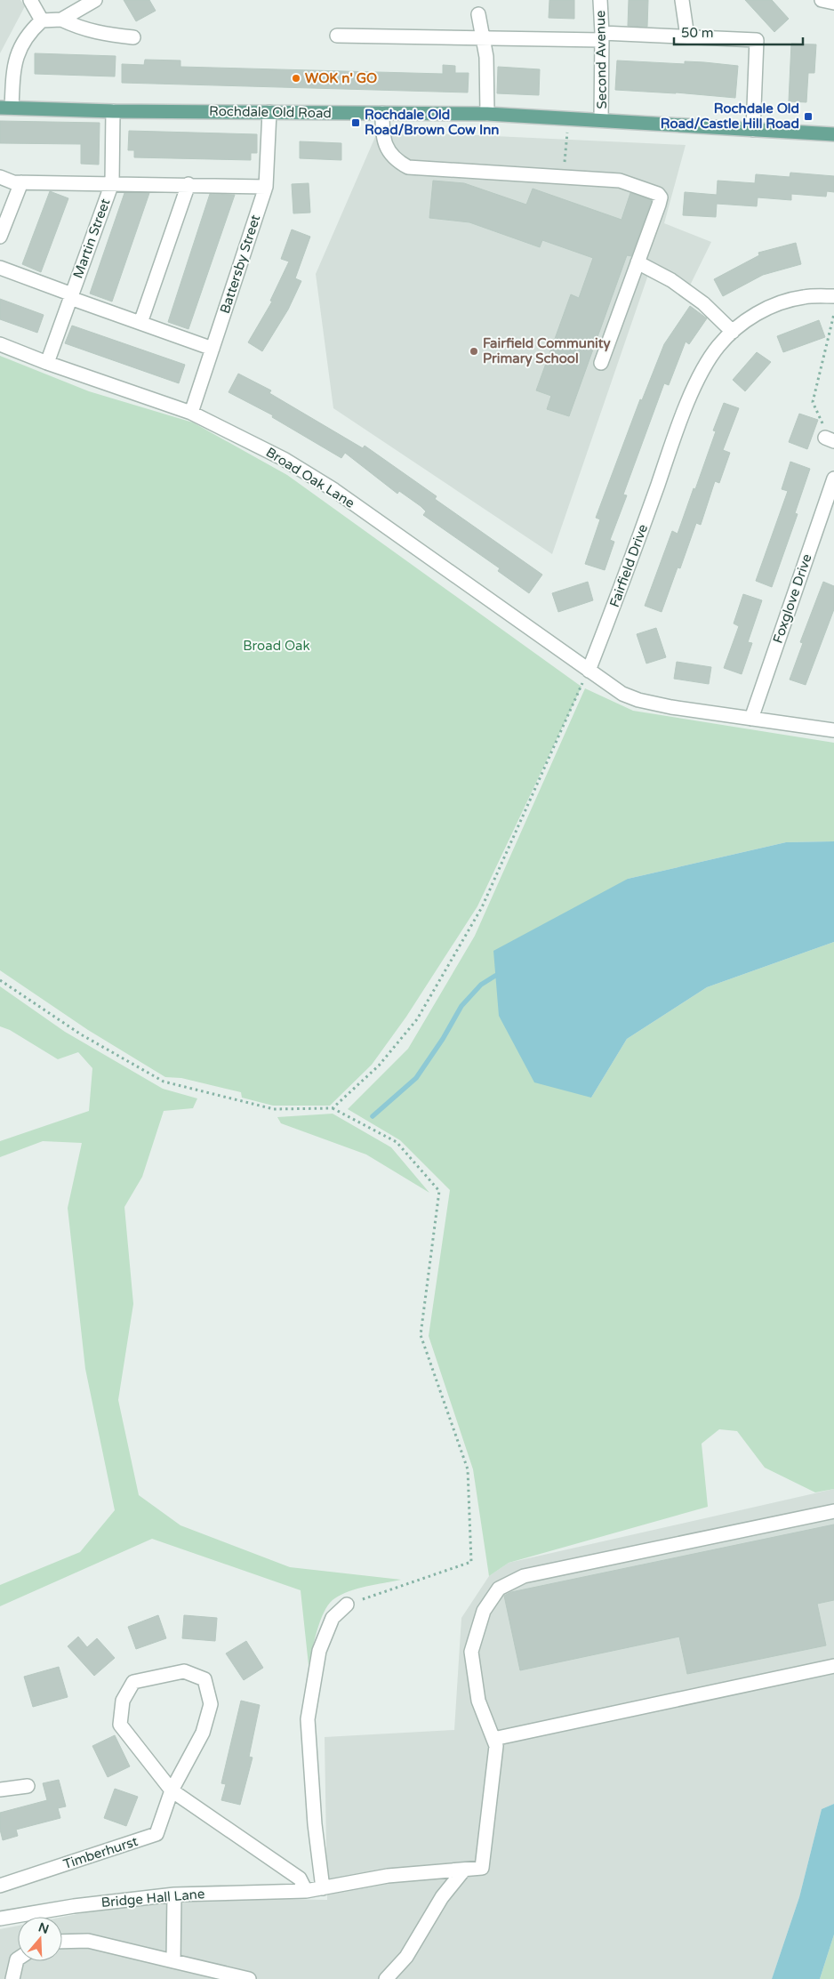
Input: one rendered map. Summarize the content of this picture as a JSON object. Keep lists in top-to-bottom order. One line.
{"streets":{"main road":["Rochdale Old Road"],"street":["Second Avenue","Martin Street","Battersby Street","Broad Oak Lane","Fairfield Drive","Foxglove Drive","Timberhurst","Bridge Hall Lane"]},"crossings":[["Second Avenue","Rochdale Old Road"],["Rochdale Old Road","Martin Street"],["Rochdale Old Road","Battersby Street"],["Martin Street","Broad Oak Lane"],["Battersby Street","Broad Oak Lane"],["Broad Oak Lane","Fairfield Drive"],["Timberhurst","Bridge Hall Lane"]],"parks":["Broad Oak"],"places":{"other":["WOK n' GO","Fairfield Community Primary School"],"transit":["Rochdale Old Road/Castle Hill Road","Rochdale Old Road/Brown Cow Inn"]},"scale_bar":"50 m","north":"top"}
